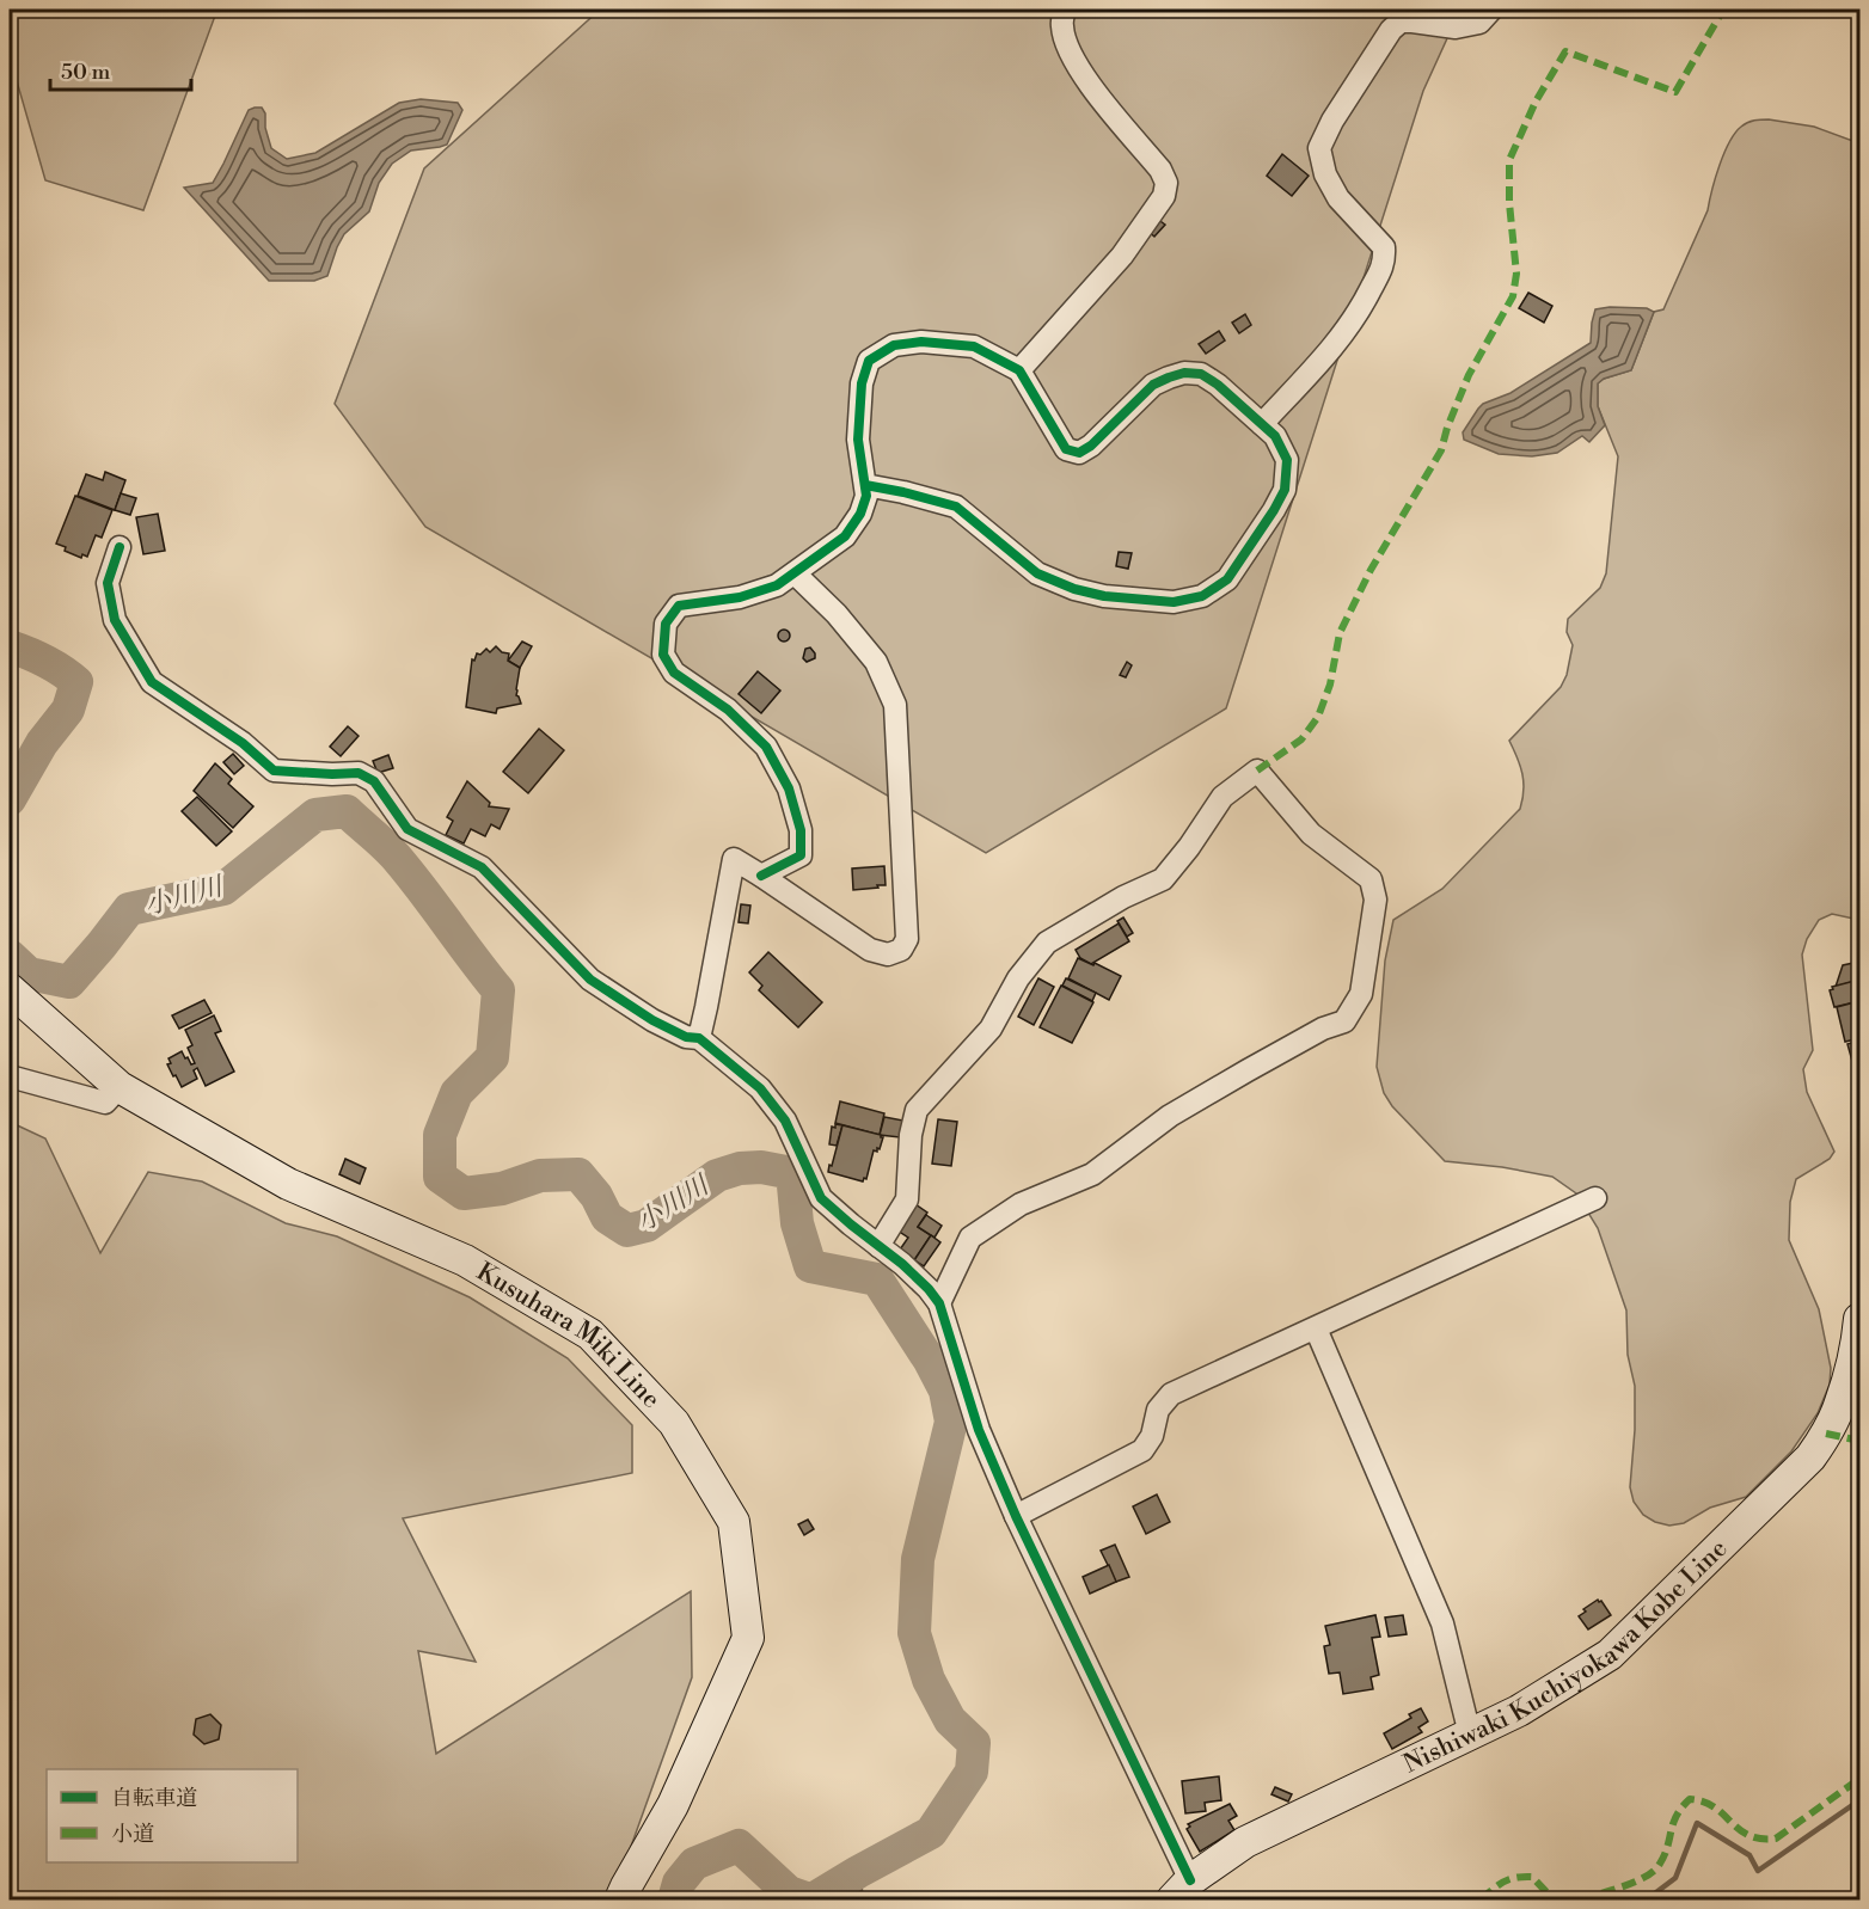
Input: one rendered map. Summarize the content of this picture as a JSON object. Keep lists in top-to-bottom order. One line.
{"streets":{"main road":["Kusuhara Miki Line","Nishiwaki Kuchiyokawa Kobe Line"]},"water":["小川川"],"legend":["自転車道","小道"],"scale_bar":"50 m"}
